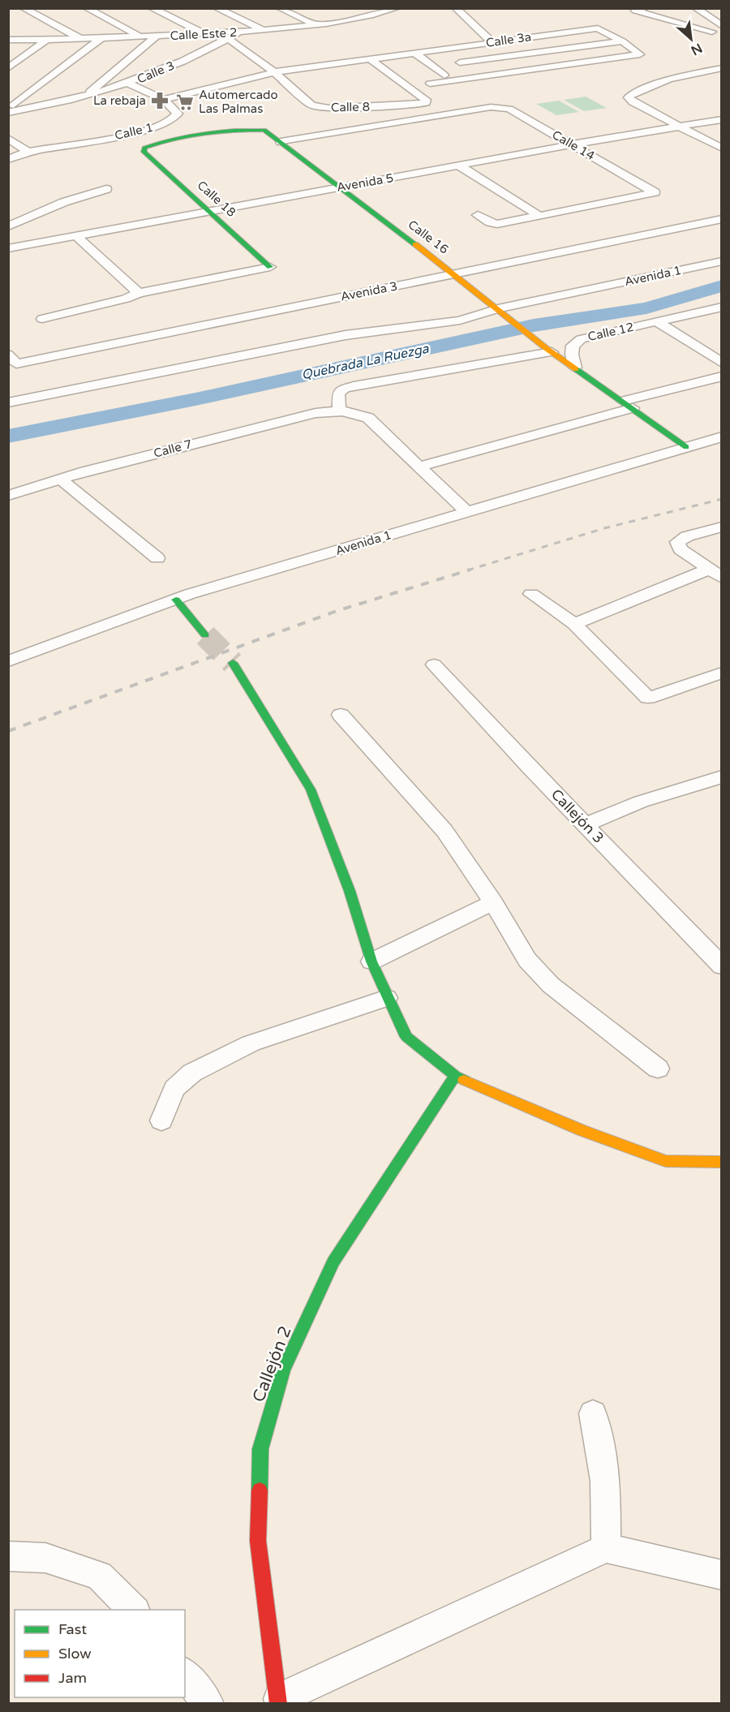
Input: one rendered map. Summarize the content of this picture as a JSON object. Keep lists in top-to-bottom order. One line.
{"streets":{"street":["Calle Este 2","Calle 3a","Calle 3","Calle 8","Calle 1","Calle 14","Avenida 5","Calle 18","Calle 16","Avenida 1","Avenida 3","Calle 12","Calle 7","Callejón 3","Callejón 2"]},"crossings":[["Calle Este 2","Calle 3"],["Calle 3a","Calle 8"],["Calle 3a","Calle 1"],["Calle 3","Calle 8"],["Calle 14","Avenida 5"],["Calle 14","Calle 16"],["Avenida 5","Calle 18"],["Avenida 5","Calle 16"],["Calle 18","Calle 16"],["Calle 16","Avenida 1"],["Calle 16","Avenida 3"],["Calle 16","Calle 12"]],"water":["Quebrada La Ruezga"],"places":{"pharmacy":["La rebaja"],"supermarket":["Automercado Las Palmas"]},"legend":["Fast","Slow","Jam"],"north":"bottom right"}
